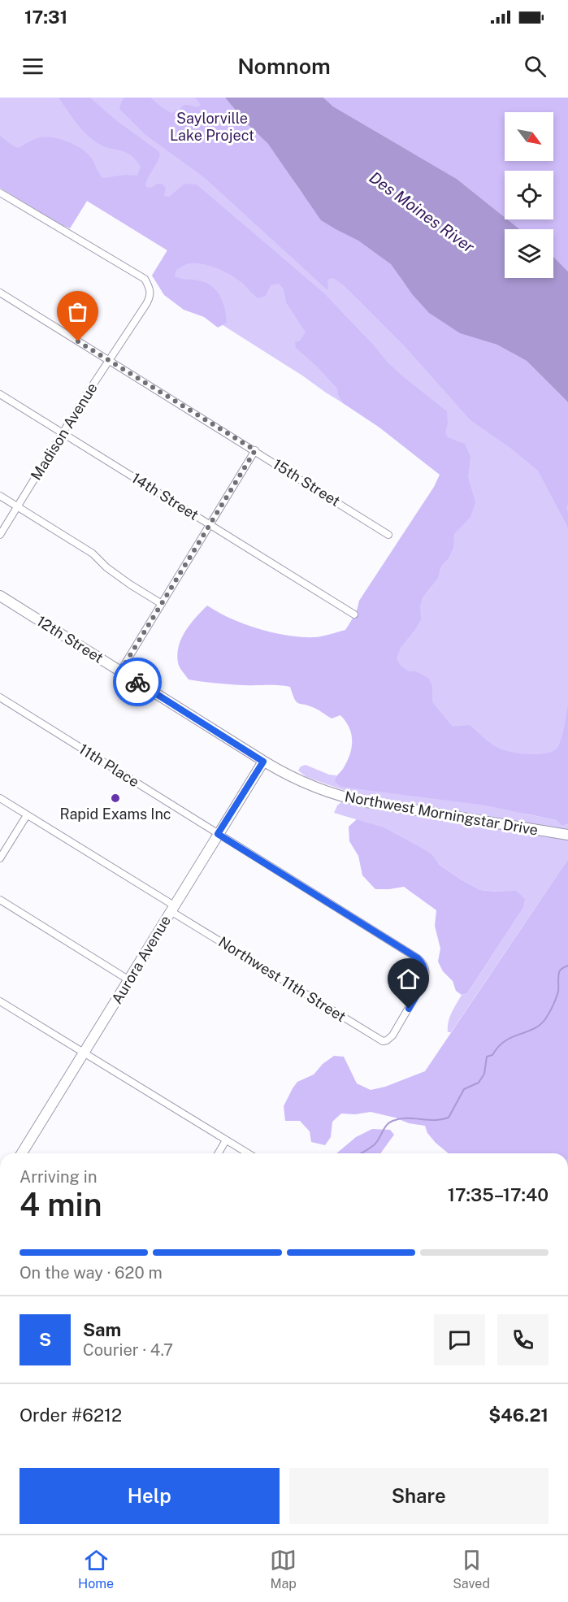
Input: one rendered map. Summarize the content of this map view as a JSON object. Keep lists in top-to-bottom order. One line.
{"streets":{"main road":["12th Street","Northwest Morningstar Drive","Aurora Avenue"],"street":["Madison Avenue","15th Street","14th Street","11th Place","Northwest 11th Street"]},"crossings":[["Madison Avenue","15th Street"],["Madison Avenue","14th Street"],["12th Street","Northwest Morningstar Drive"],["12th Street","Aurora Avenue"],["11th Place","Aurora Avenue"],["11th Place","Northwest 11th Street"],["Northwest Morningstar Drive","Aurora Avenue"],["Aurora Avenue","Northwest 11th Street"]],"water":["Des Moines River"],"parks":["Saylorville Lake Project"],"places":["Rapid Exams Inc"],"north":"bottom right","page":{"status":"17:31","header":"Nomnom","heading":["4 min","Arriving in","17:35–17:40"],"panel":["Sam","Courier · 4.7","Order #6212","$46.21"],"bar":"On the way · 620 m","round":"S","buttons":["Help","Share"],"tabs":["Home","Map","Saved"]}}
